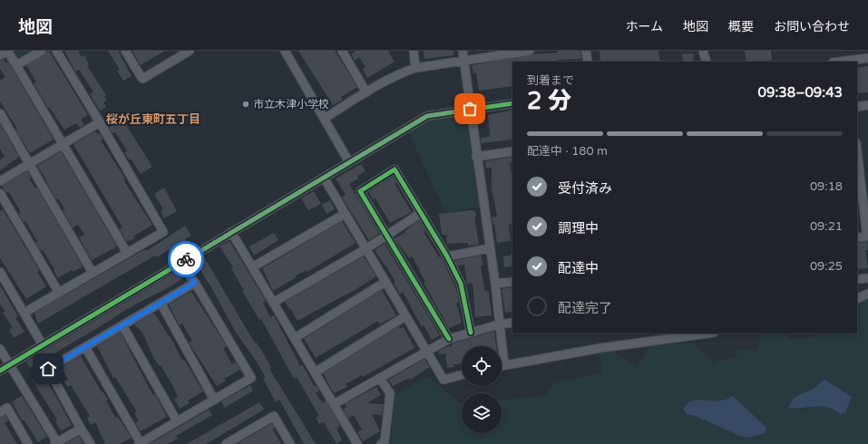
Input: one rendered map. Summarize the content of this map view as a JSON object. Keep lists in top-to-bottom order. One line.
{"districts":["桜が丘東町五丁目"],"places":["市立木津小学校"],"page":{"header":"地図","nav":["ホーム","地図","概要","お問い合わせ"],"heading":["2 分","到着まで","09:38–09:43"],"bar":"配達中 · 180 m","list":[["受付済み","09:18"],["調理中","09:21"],["配達中","09:25"],"配達完了"]}}
